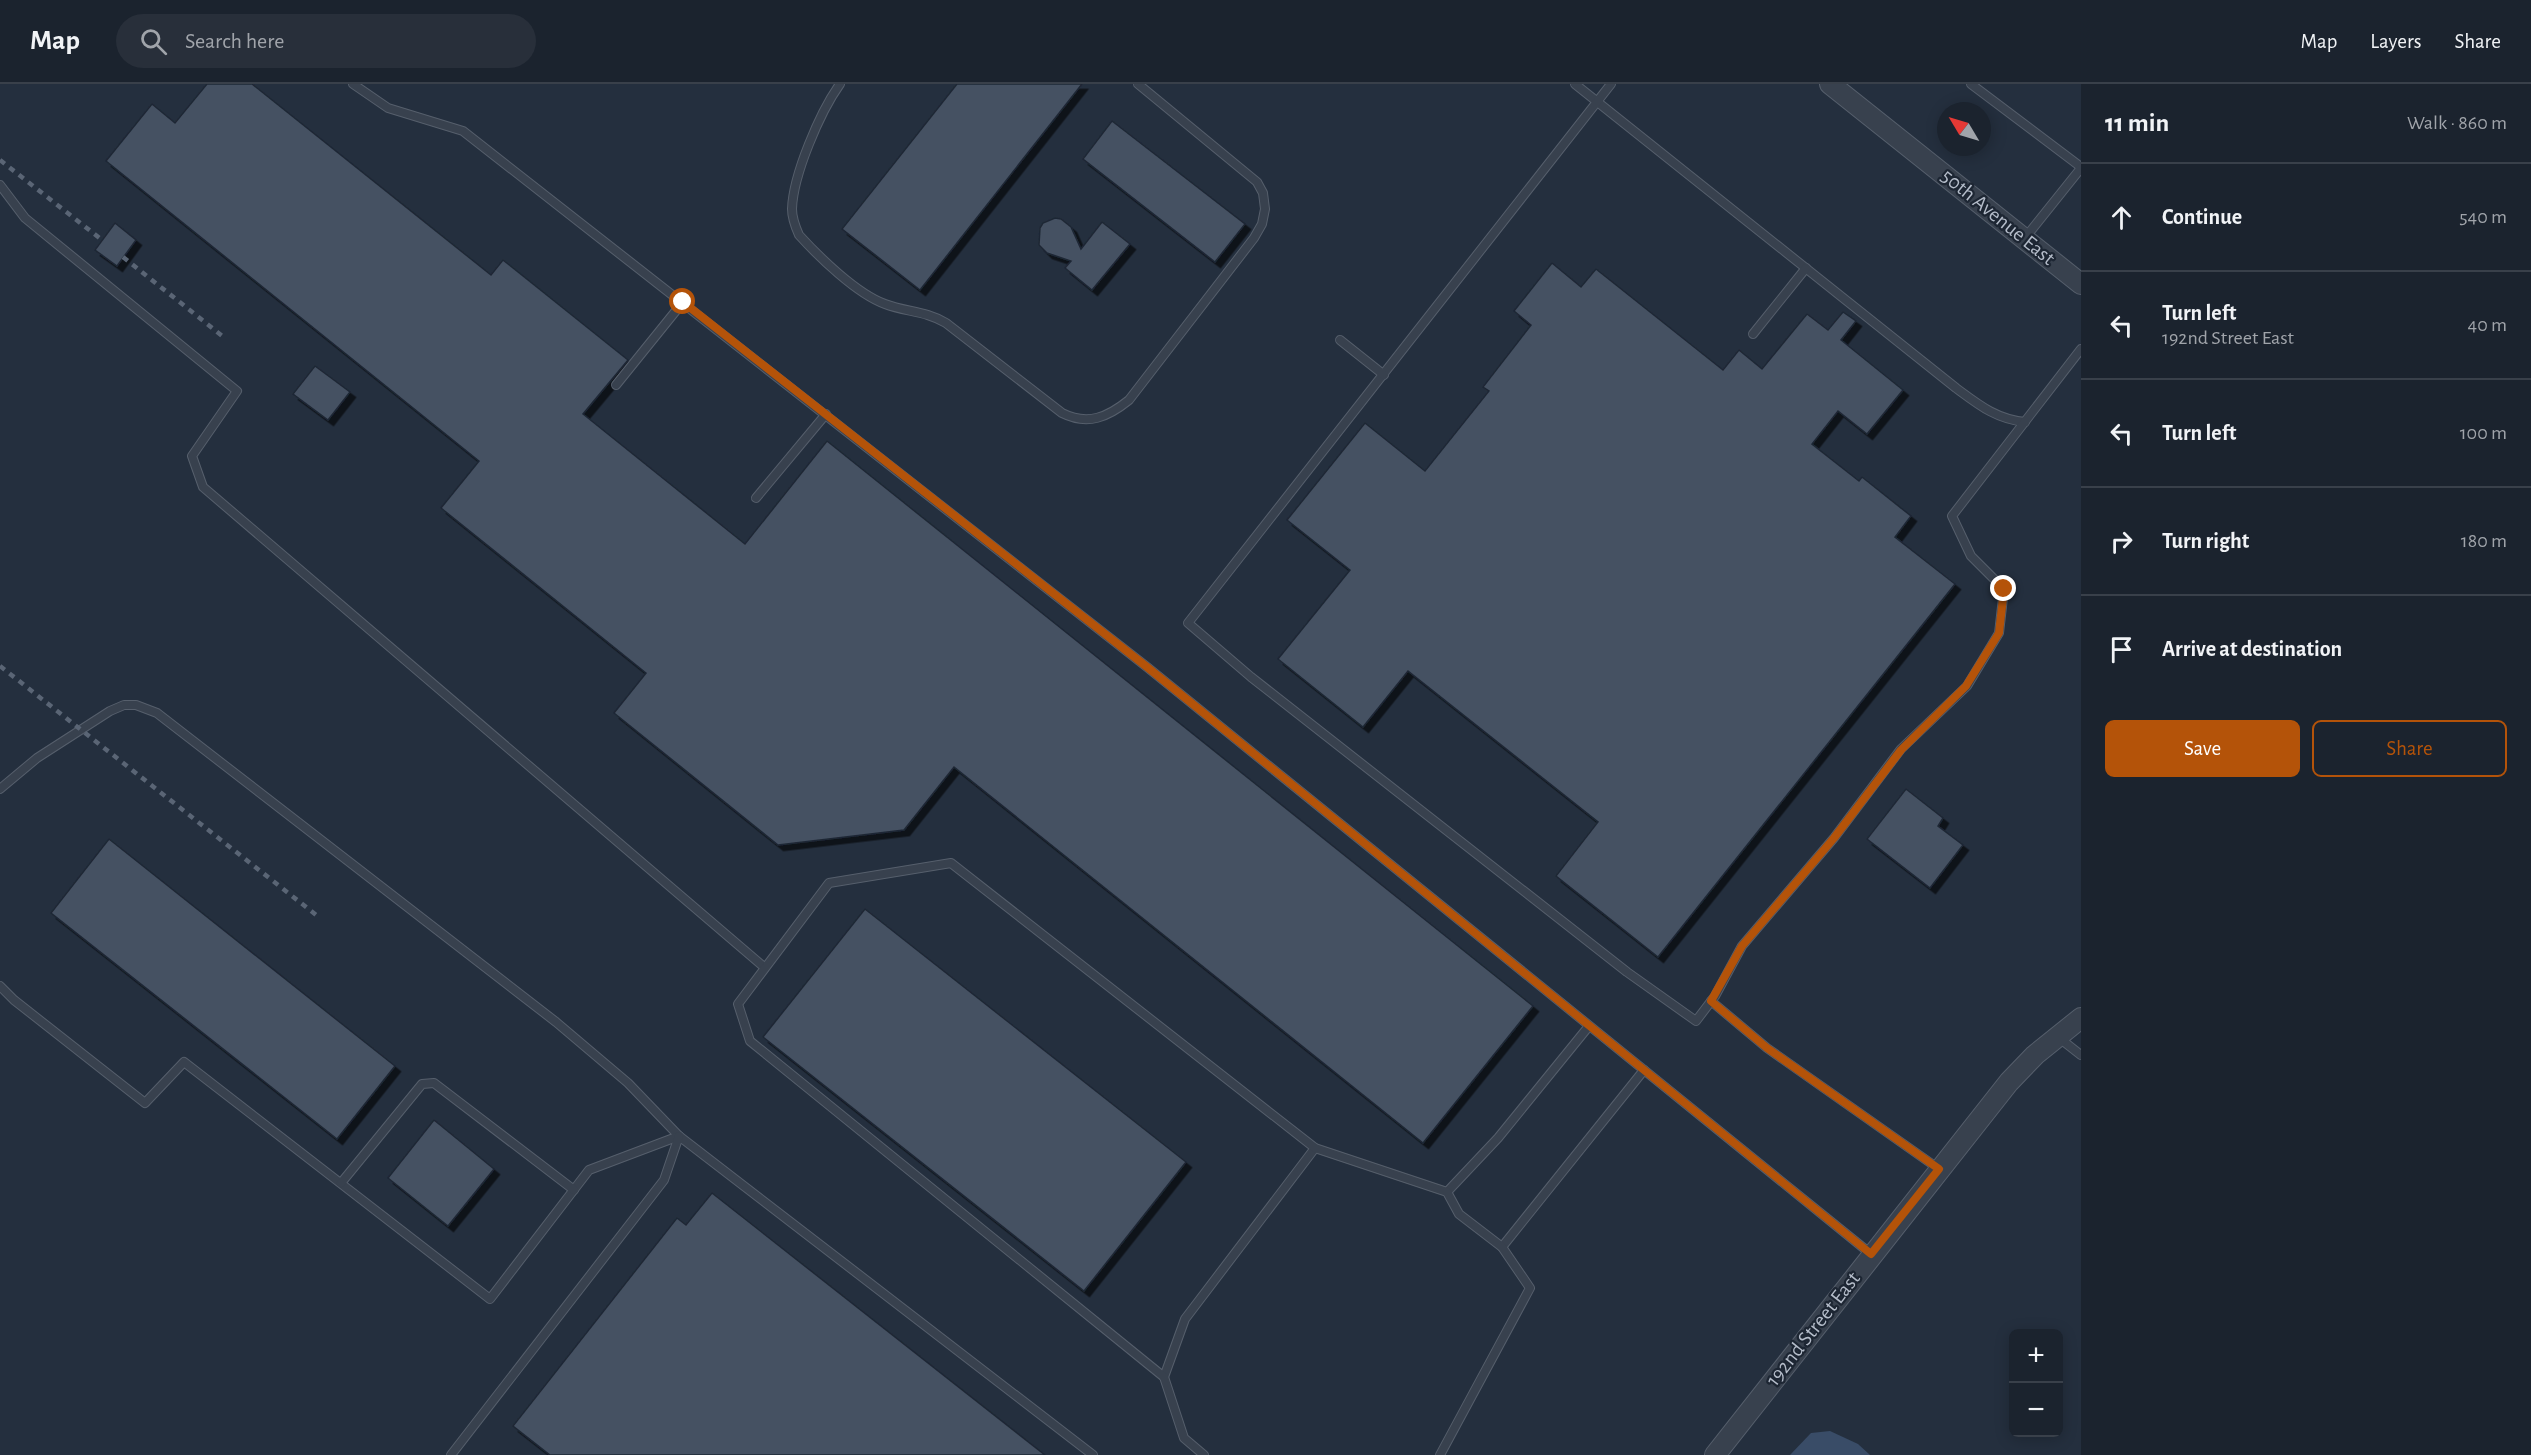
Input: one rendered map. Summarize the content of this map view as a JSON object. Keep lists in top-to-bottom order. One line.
{"streets":{"street":["50th Avenue East","192nd Street East"]},"north":"top left","page":{"header":"Map","search":"Search here","nav":["Map","Layers","Share"],"heading":["11 min","Walk · 860 m"],"list":[["Continue","540 m"],["Turn left","192nd Street East","40 m"],["Turn left","100 m"],["Turn right","180 m"],"Arrive at destination"],"buttons":["Save","Share"],"map_buttons":["+","−"]}}
